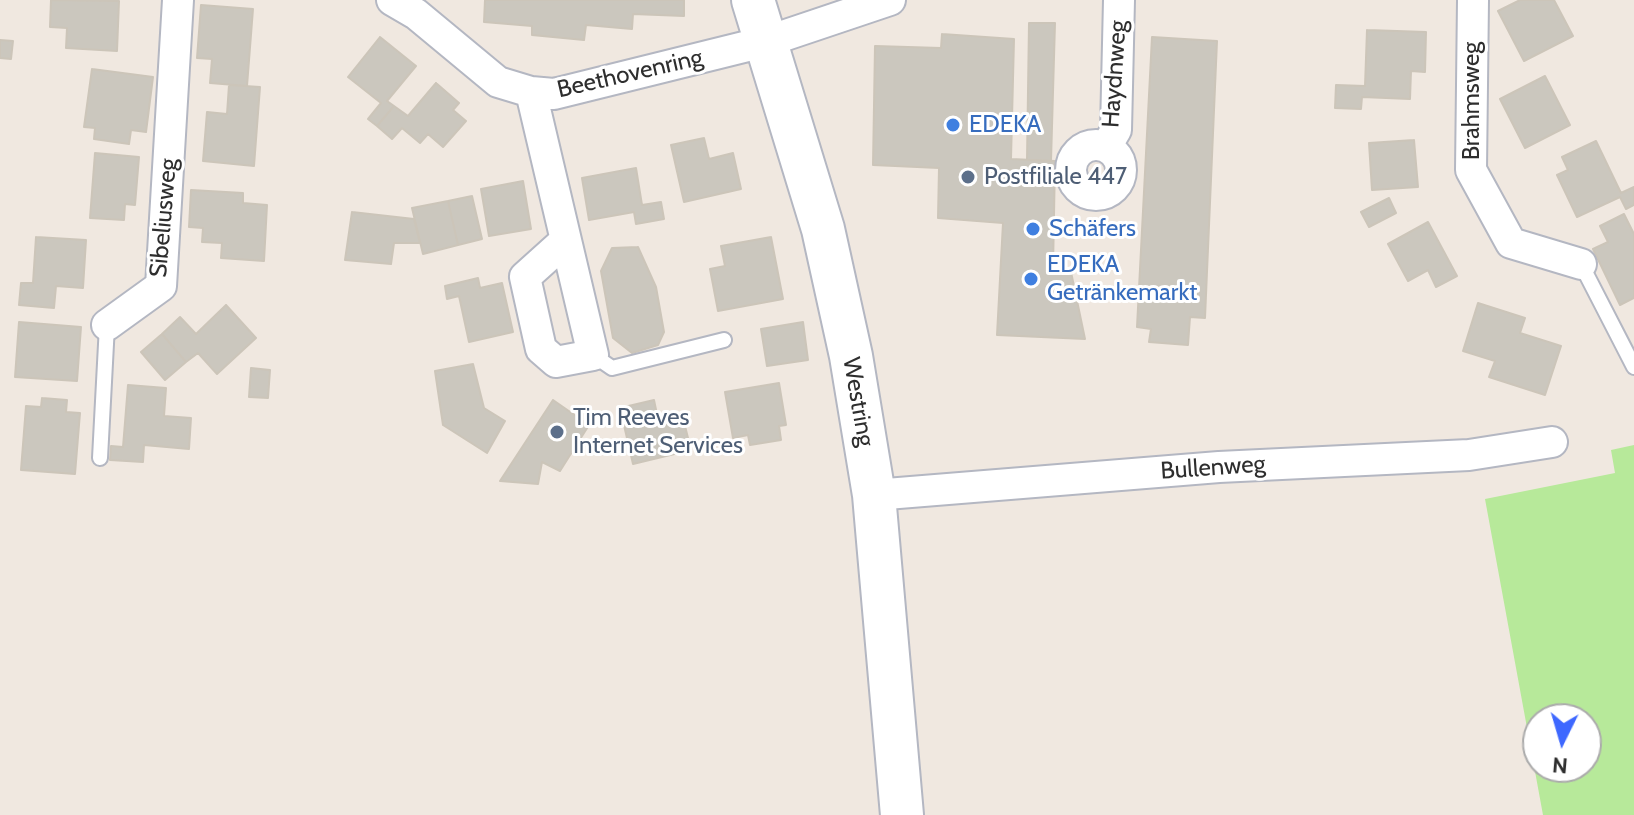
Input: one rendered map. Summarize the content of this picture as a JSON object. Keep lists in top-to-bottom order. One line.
{"streets":{"street":["Beethovenring","Haydnweg","Brahmsweg","Sibeliusweg","Westring","Bullenweg"]},"crossings":[["Beethovenring","Westring"],["Westring","Bullenweg"]],"places":["EDEKA","Postfiliale 447","Schäfers","EDEKA Getränkemarkt","Tim Reeves Internet Services"],"north":"bottom"}
